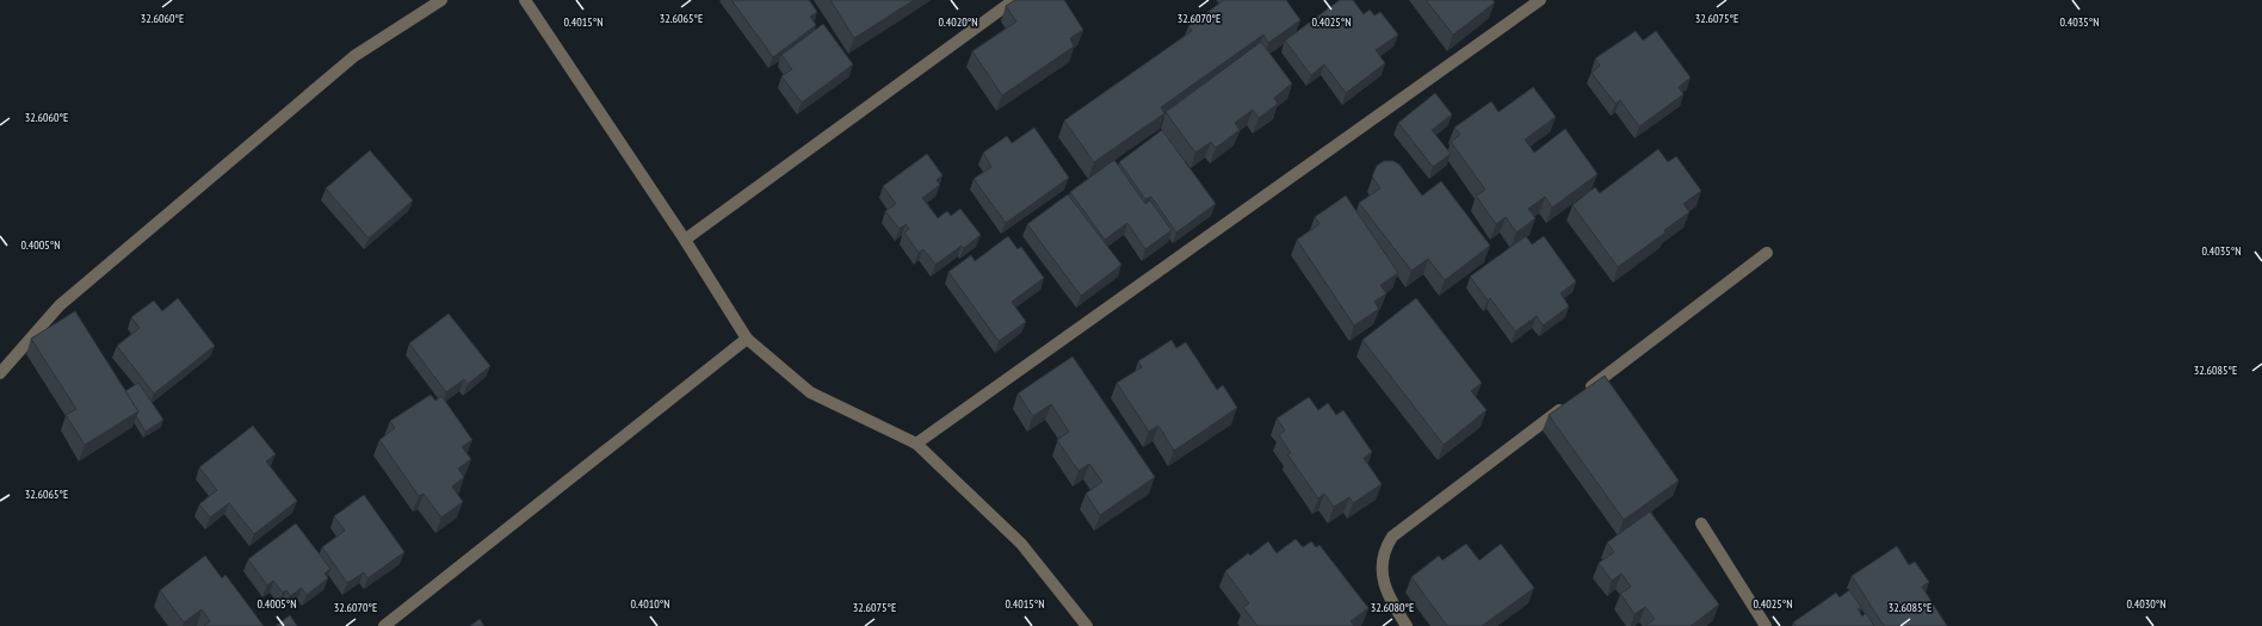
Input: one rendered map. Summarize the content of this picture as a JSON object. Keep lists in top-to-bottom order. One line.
{"coordinates":["32.6070°E","32.6060°E","32.6075°E","32.6065°E","0.4015°N","0.4020°N","0.4025°N","0.4035°N","0.4005°N","32.6085°E","0.4010°N","0.4030°N","32.6080°E"]}
